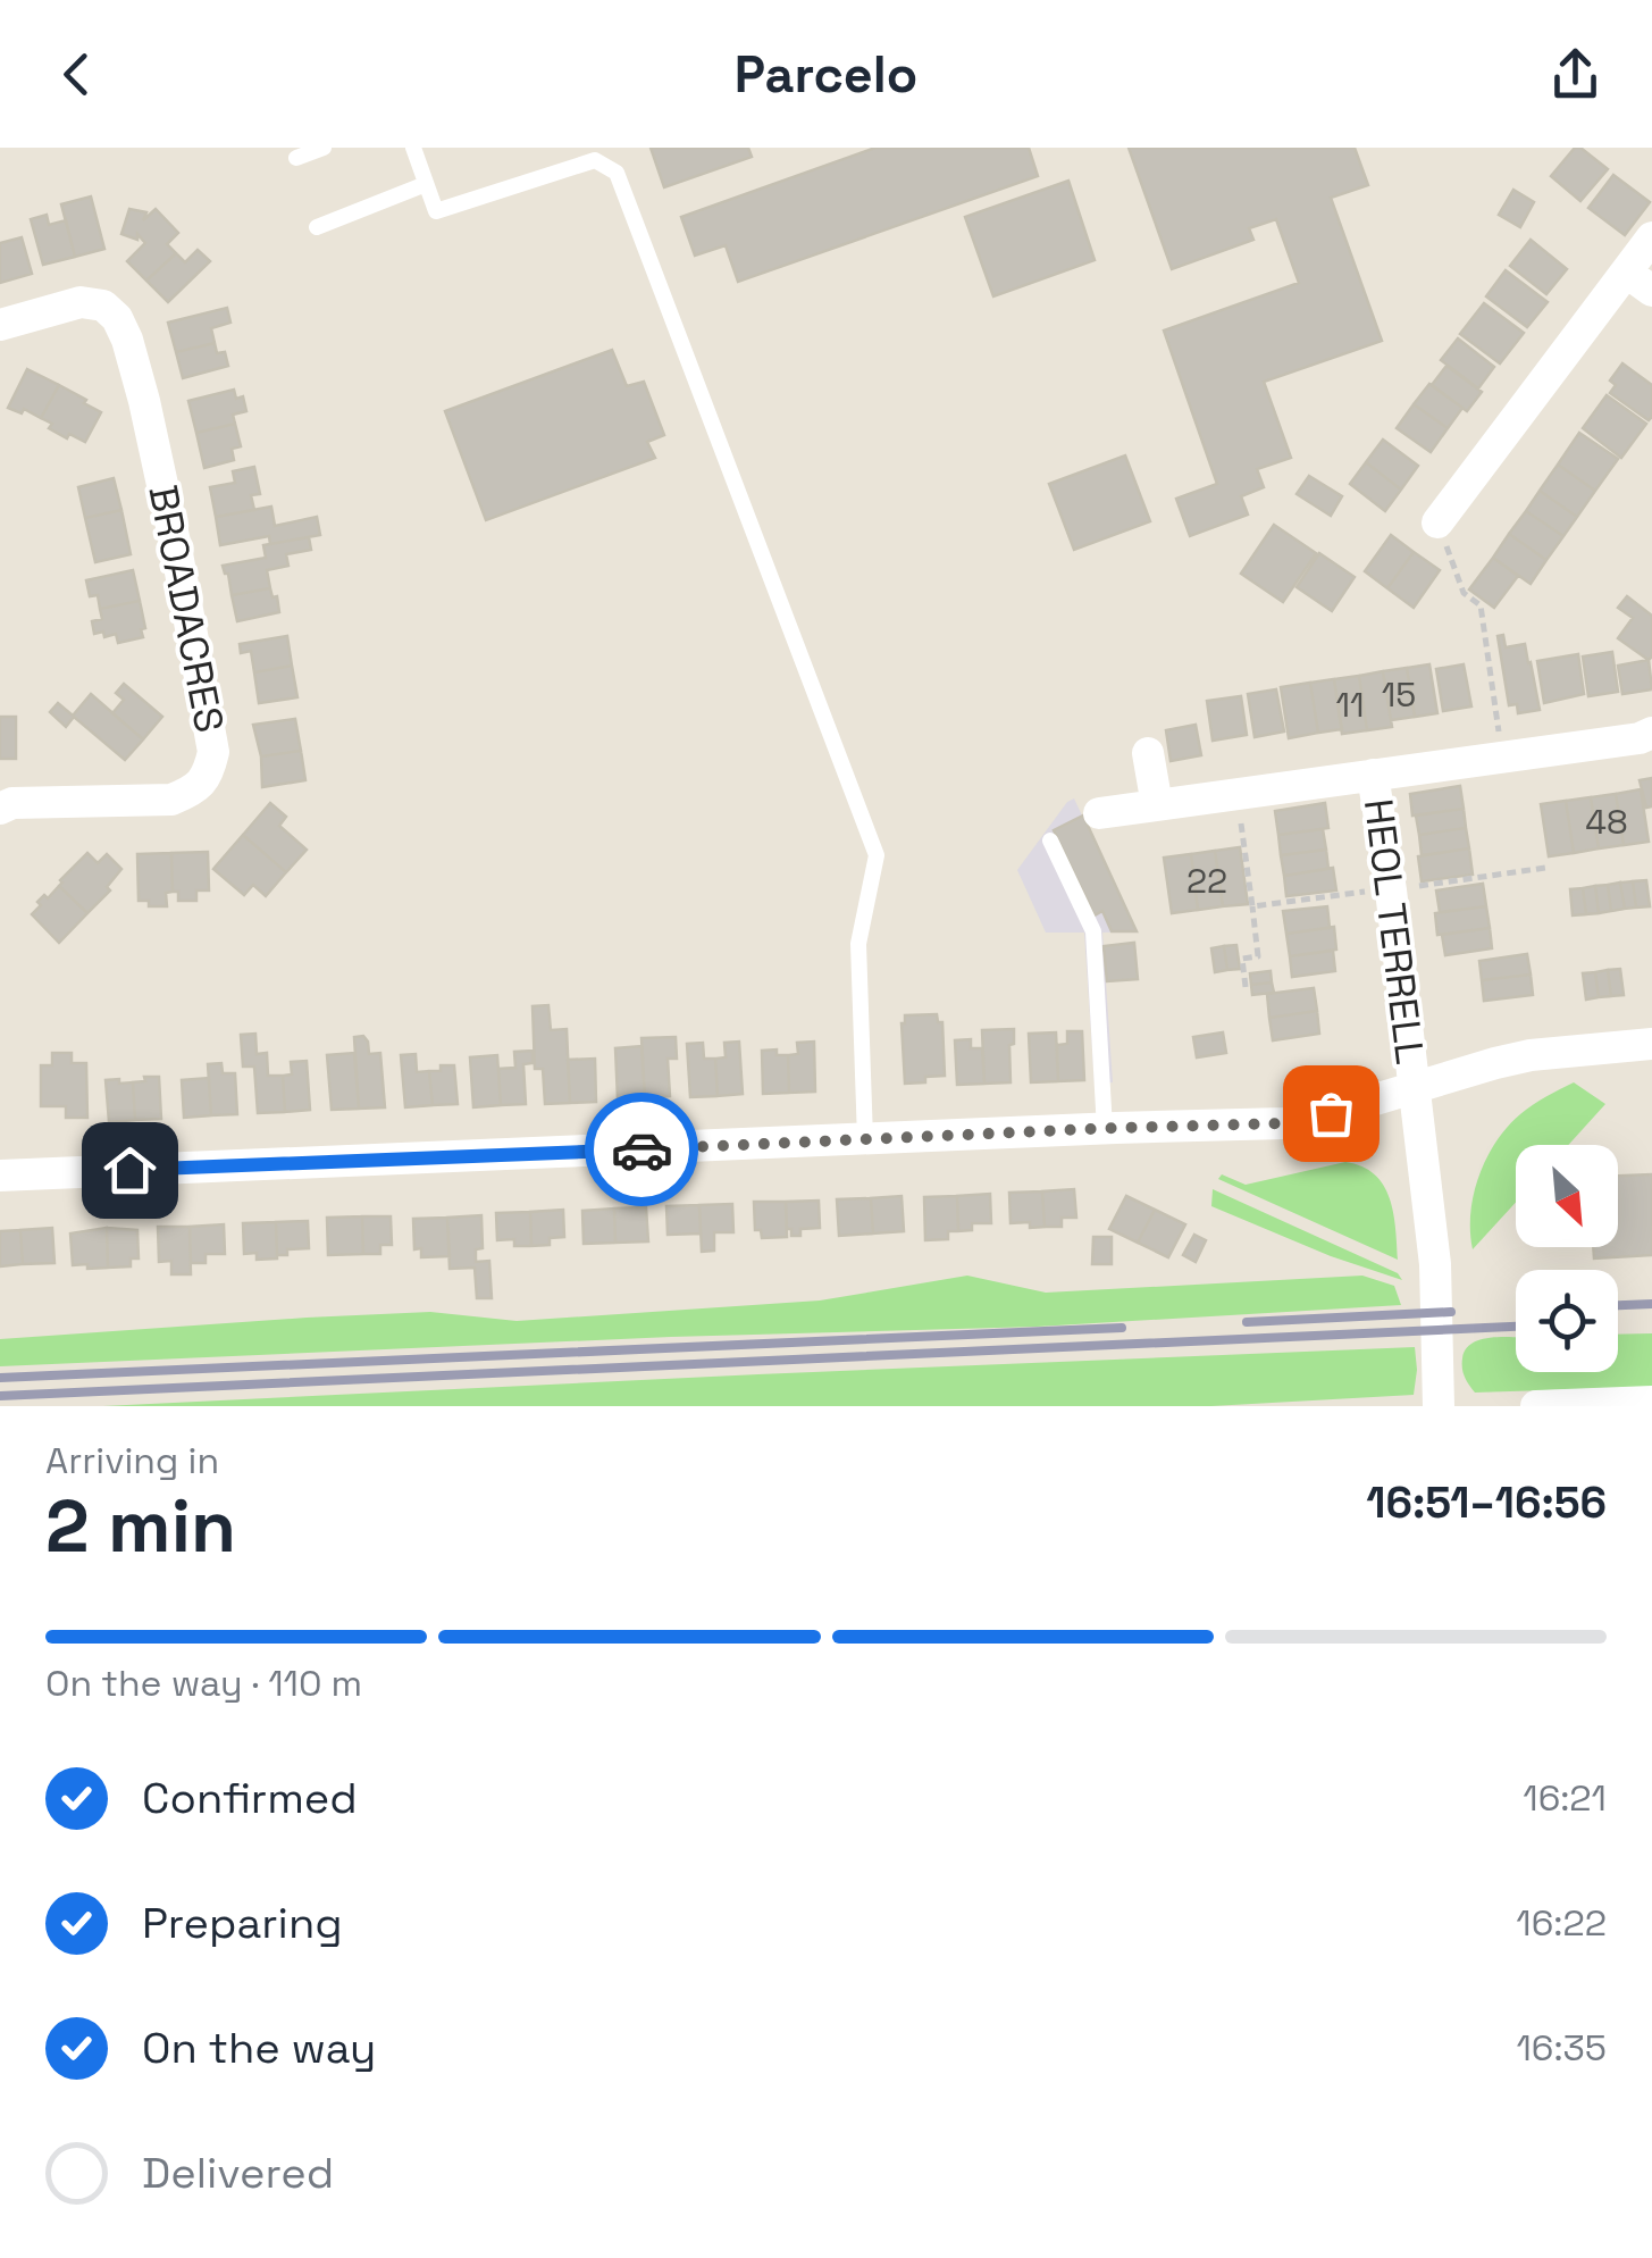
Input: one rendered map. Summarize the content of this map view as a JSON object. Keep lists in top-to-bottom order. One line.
{"streets":{"street":["BROADACRES","HEOL TERRELL"]},"house_numbers":["15","11","48","22"],"north":"bottom right","page":{"header":"Parcelo","heading":["2 min","Arriving in","16:51–16:56"],"bar":"On the way · 110 m","list":[["Confirmed","16:21"],["Preparing","16:22"],["On the way","16:35"],"Delivered"]}}
